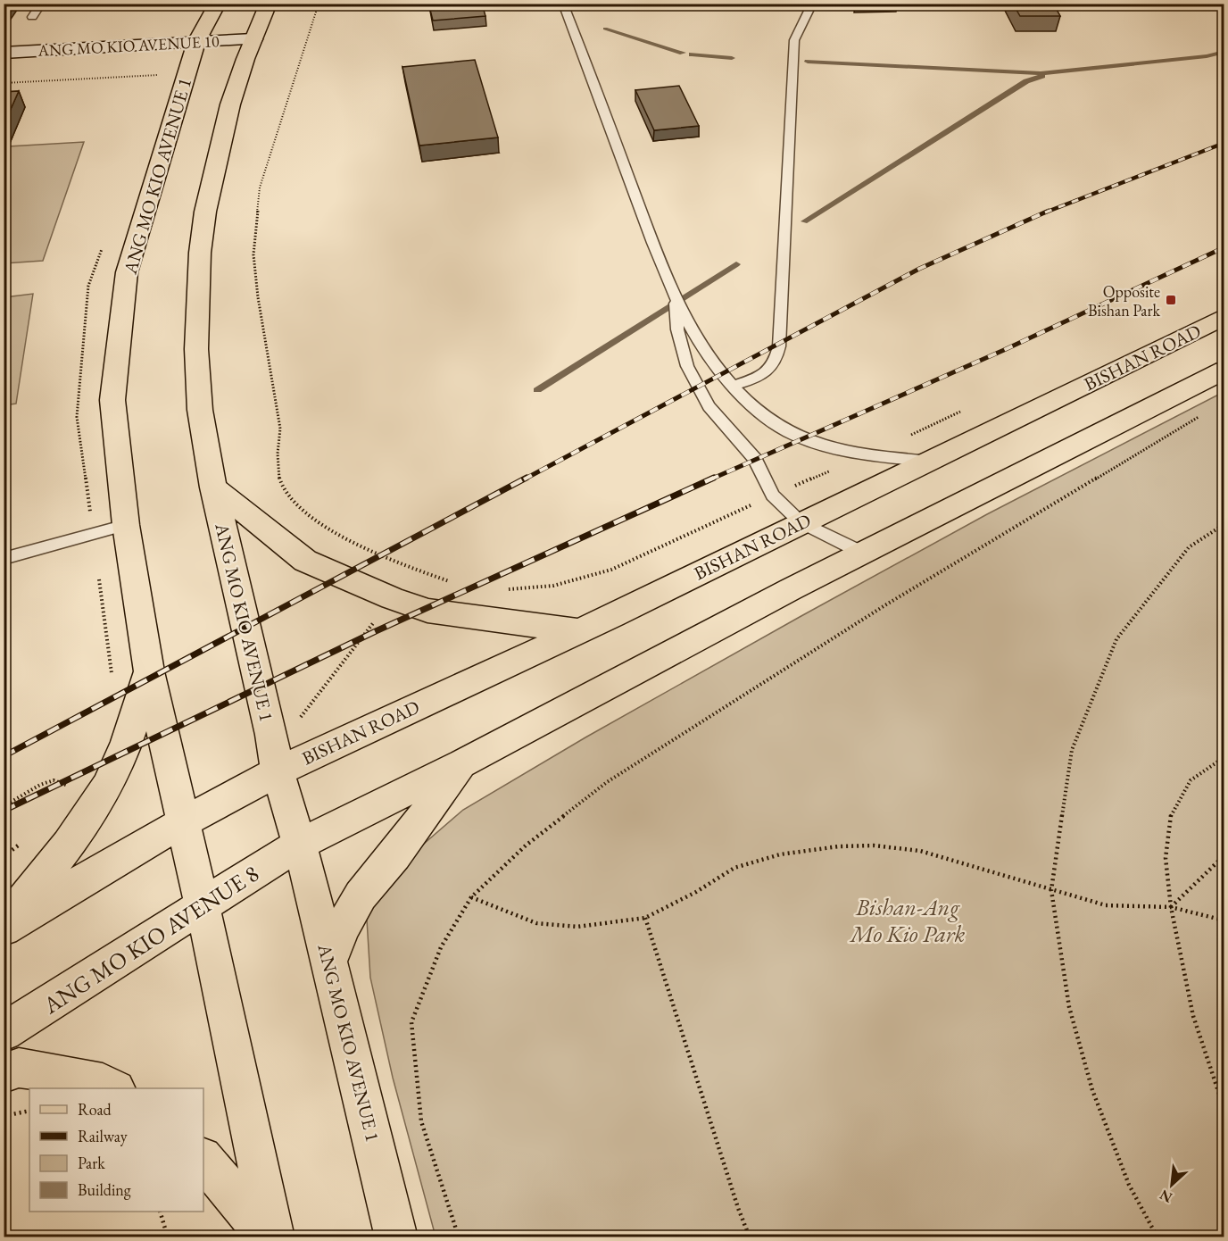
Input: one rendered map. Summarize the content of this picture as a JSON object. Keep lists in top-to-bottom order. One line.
{"streets":{"main road":["ANG MO KIO AVENUE 10","ANG MO KIO AVENUE 1","BISHAN ROAD","ANG MO KIO AVENUE 8"]},"crossings":[["ANG MO KIO AVENUE 10","ANG MO KIO AVENUE 1"],["ANG MO KIO AVENUE 1","BISHAN ROAD"],["ANG MO KIO AVENUE 1","ANG MO KIO AVENUE 8"]],"parks":["Bishan-Ang Mo Kio Park"],"places":{"transit":["Opposite Bishan Park"]},"legend":["Road","Railway","Park","Building"],"north":"bottom left"}
